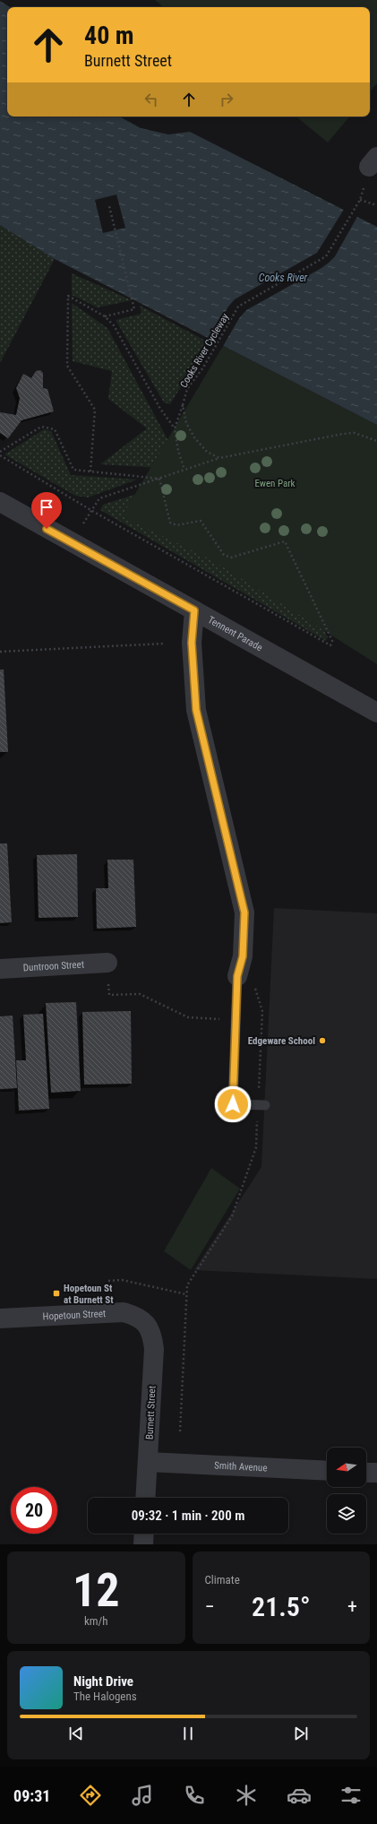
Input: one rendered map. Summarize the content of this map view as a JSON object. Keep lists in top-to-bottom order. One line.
{"streets":{"street":["Tennent Parade","Duntroon Street","Hopetoun Street","Burnett Street","Smith Avenue"],"path":["Cooks River Cycleway"]},"crossings":[["Hopetoun Street","Burnett Street"],["Burnett Street","Smith Avenue"]],"water":["Cooks River"],"parks":["Ewen Park"],"places":{"other":["Edgeware School"],"transit":["Hopetoun St at Burnett St"]},"north":"left","page":{"turn":["40 m","Burnett Street"],"limit":"20","trip":"09:32 · 1 min · 200 m","tile":[["12","km/h"],"Climate"],"heat":["−","21.5°","+"],"song":["Night Drive","The Halogens"],"tabs":"09:31"}}
